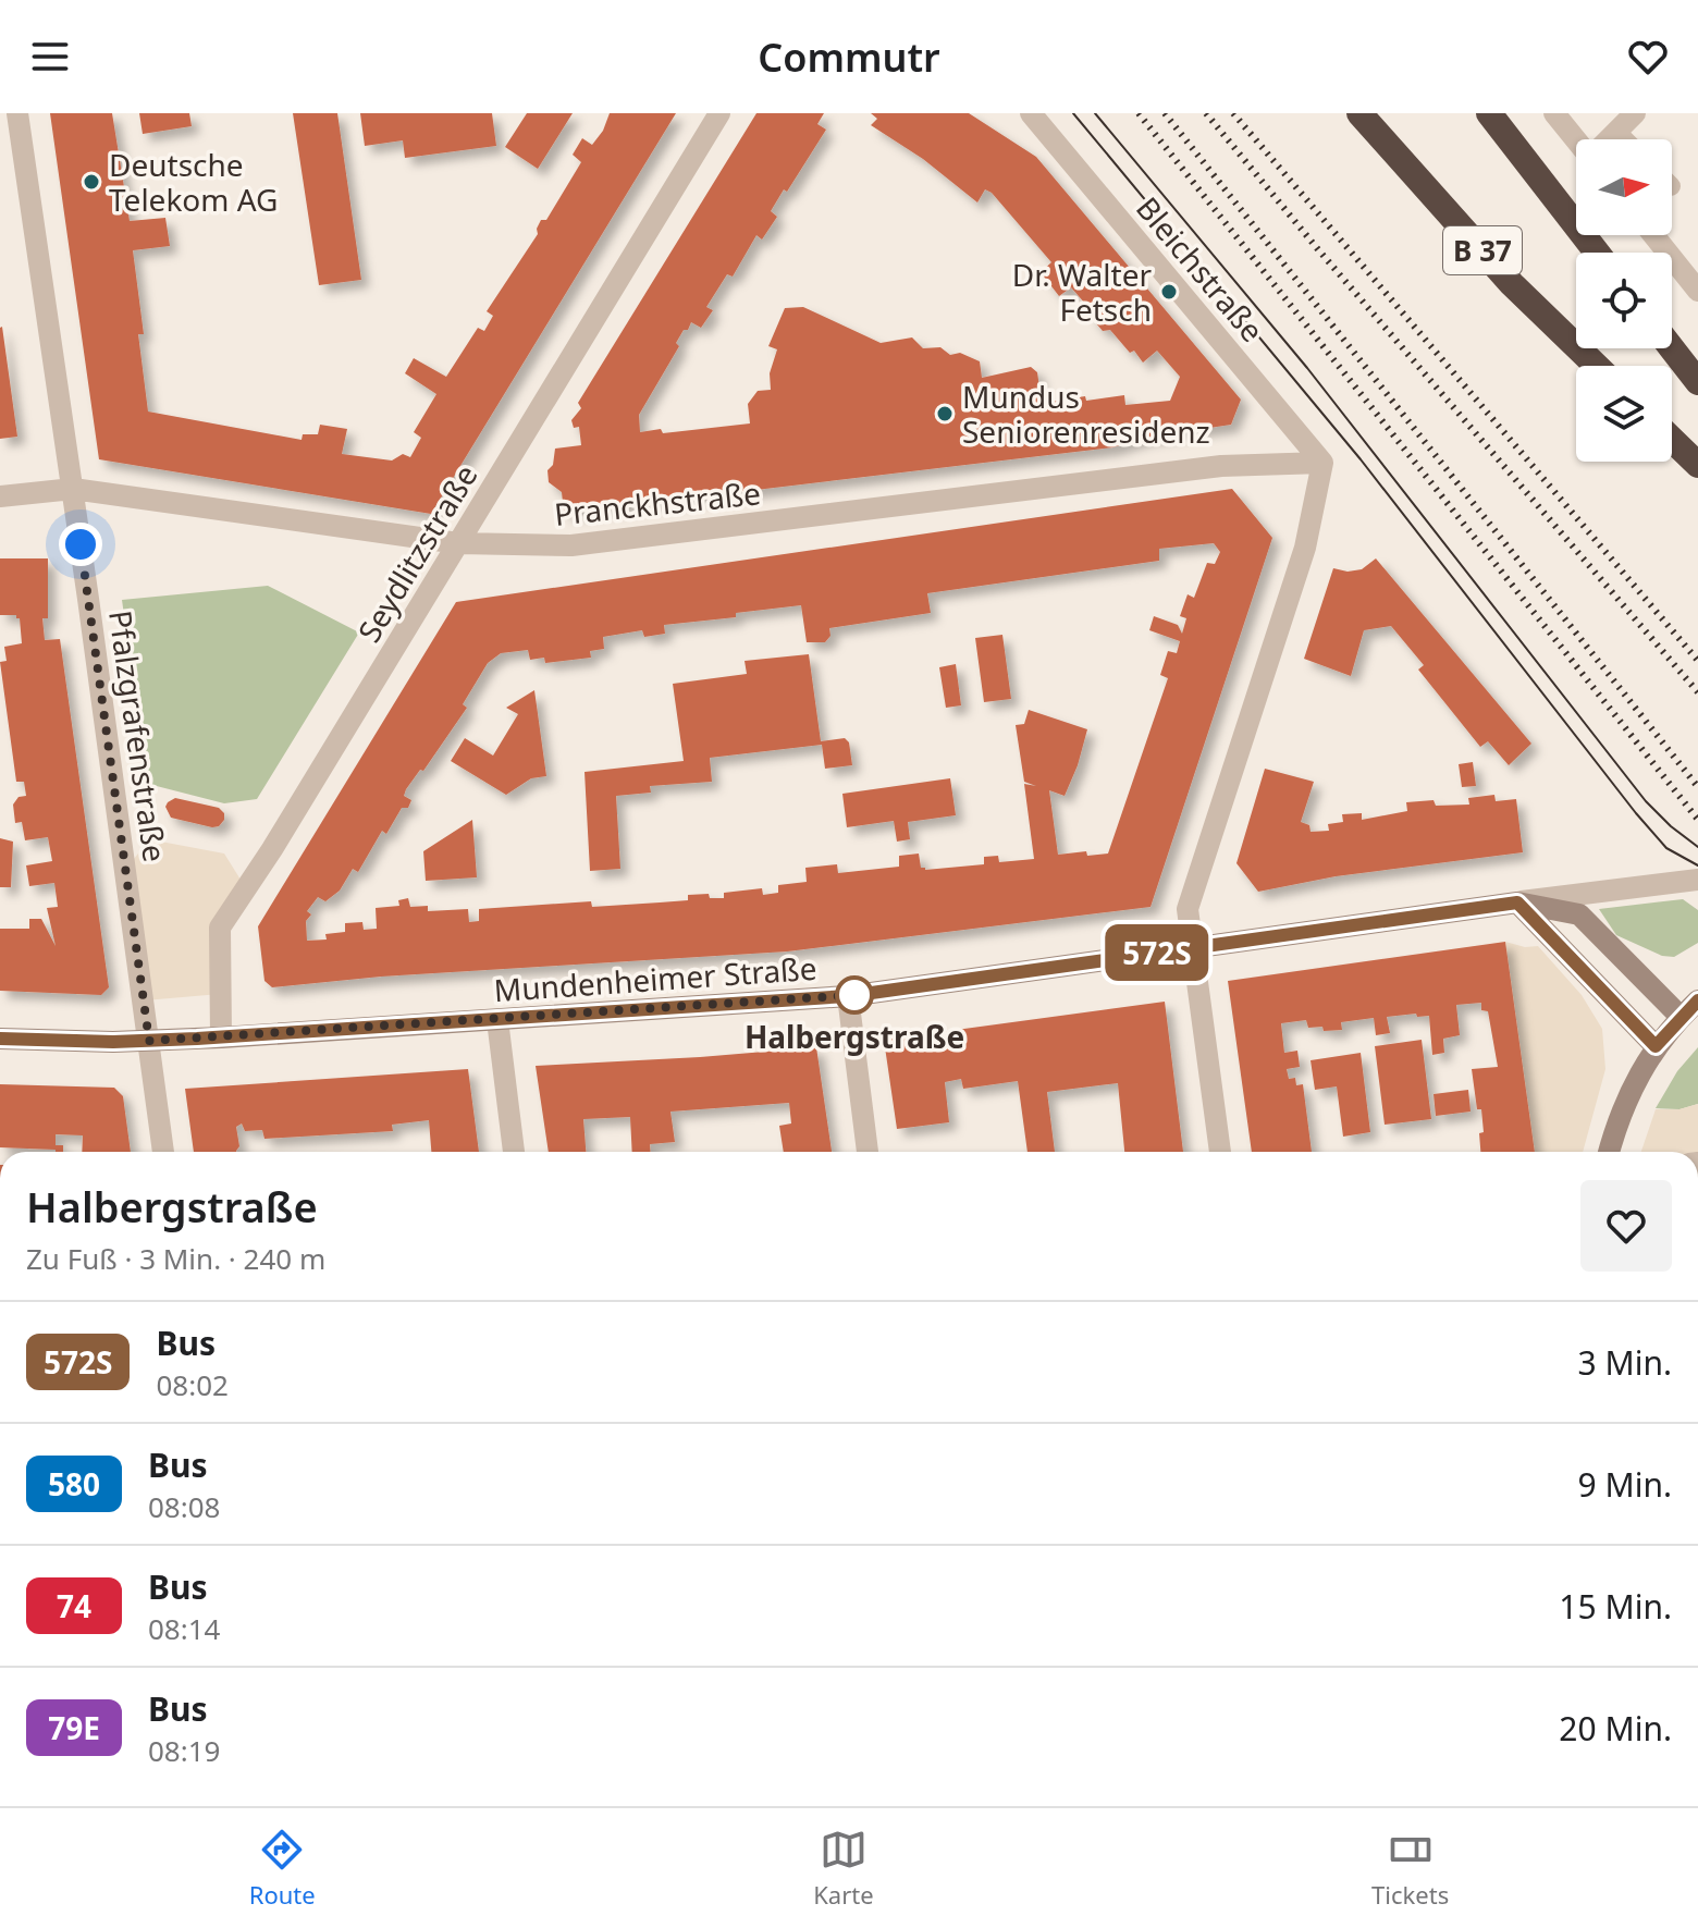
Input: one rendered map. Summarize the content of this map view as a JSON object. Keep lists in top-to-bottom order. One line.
{"streets":{"highway":["B 37"],"street":["Bleichstraße","Pranckhstraße","Seydlitzstraße","Pfalzgrafenstraße","Mundenheimer Straße"]},"crossings":[["Bleichstraße","Pranckhstraße"],["Pranckhstraße","Seydlitzstraße"],["Pranckhstraße","Pfalzgrafenstraße"],["Seydlitzstraße","Mundenheimer Straße"],["Pfalzgrafenstraße","Mundenheimer Straße"]],"places":["Deutsche Telekom AG","Dr. Walter Fetsch","Mundus Seniorenresidenz","Halbergstraße"],"lines":["bus line 572S"],"north":"right","page":{"header":"Commutr","on_map":"572S","heading":["Halbergstraße","Zu Fuß · 3 Min. · 240 m"],"list":[{"mark":"572S","name":"Bus","note":"08:02","value":"3 Min."},{"mark":"580","name":"Bus","note":"08:08","value":"9 Min."},{"mark":"74","name":"Bus","note":"08:14","value":"15 Min."},{"mark":"79E","name":"Bus","note":"08:19","value":"20 Min."}],"tabs":["Route","Karte","Tickets"]}}
